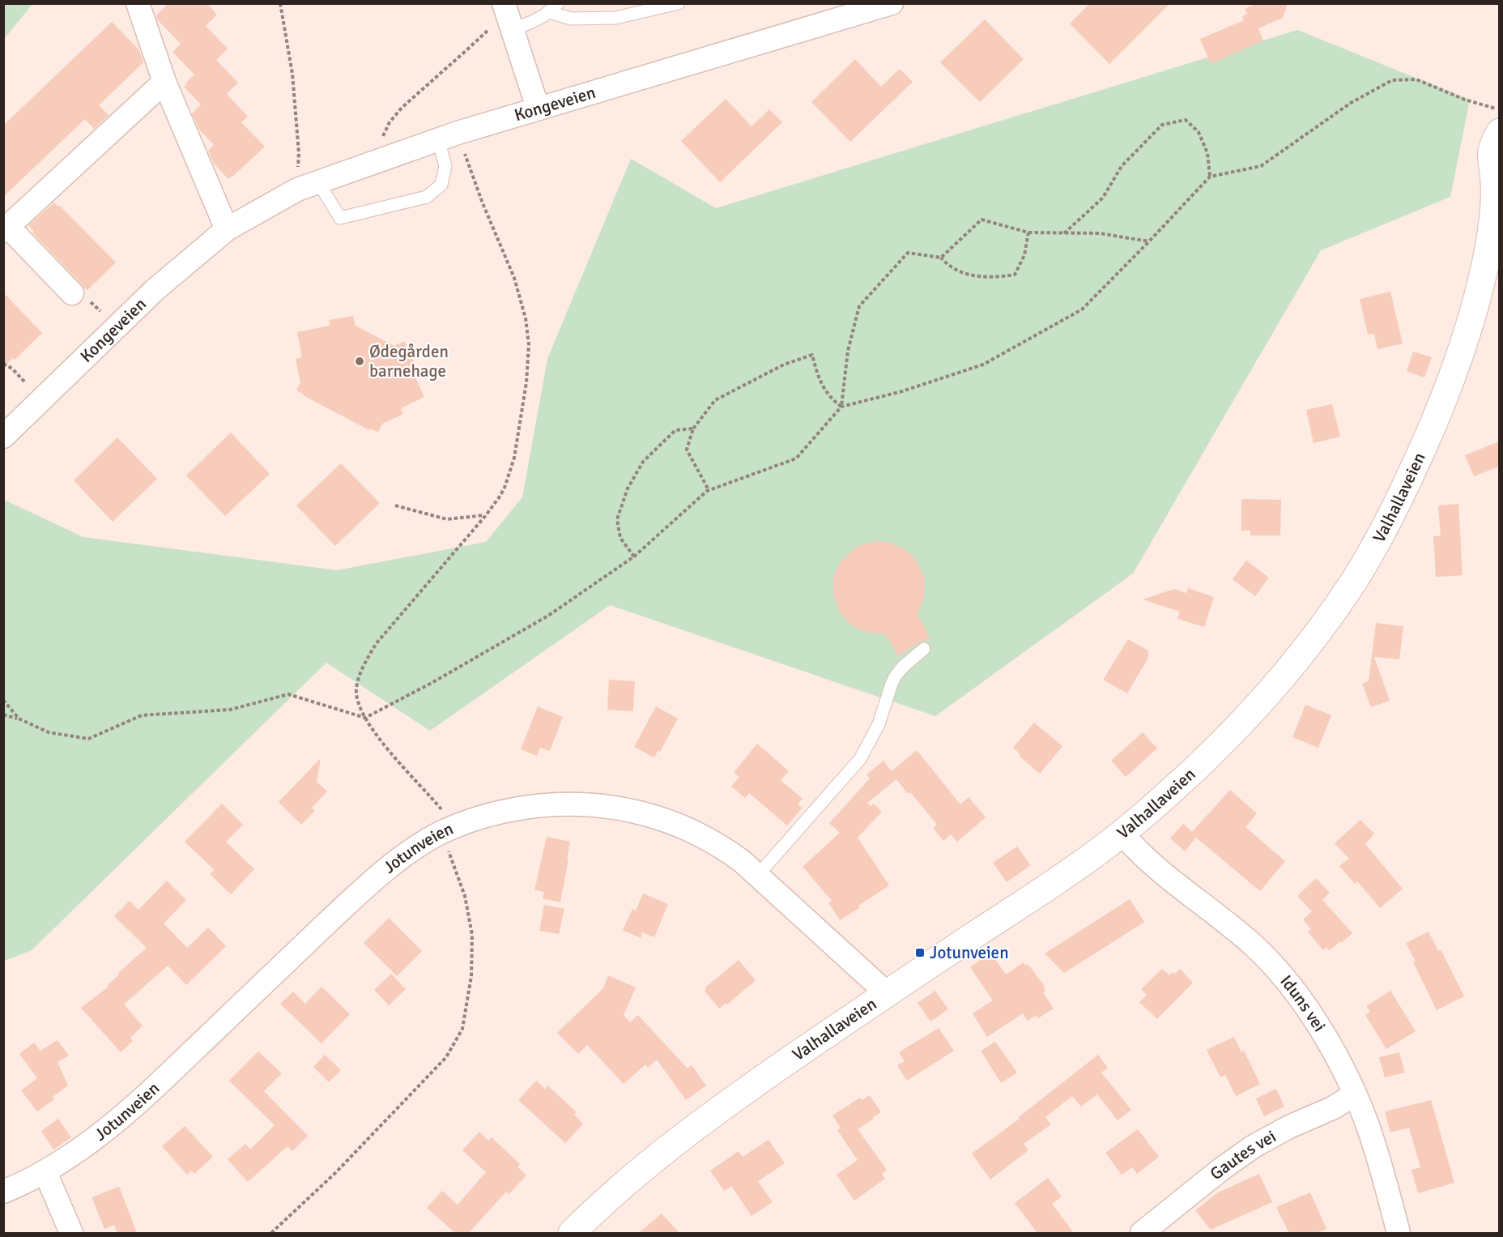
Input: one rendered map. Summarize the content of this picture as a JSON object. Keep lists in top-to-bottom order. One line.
{"streets":{"street":["Kongeveien","Valhallaveien","Jotunveien","Iduns vei","Gautes vei"]},"crossings":[["Valhallaveien","Jotunveien"],["Valhallaveien","Iduns vei"],["Iduns vei","Gautes vei"]],"places":{"other":["Ødegården barnehage"],"transit":["Jotunveien"]}}
